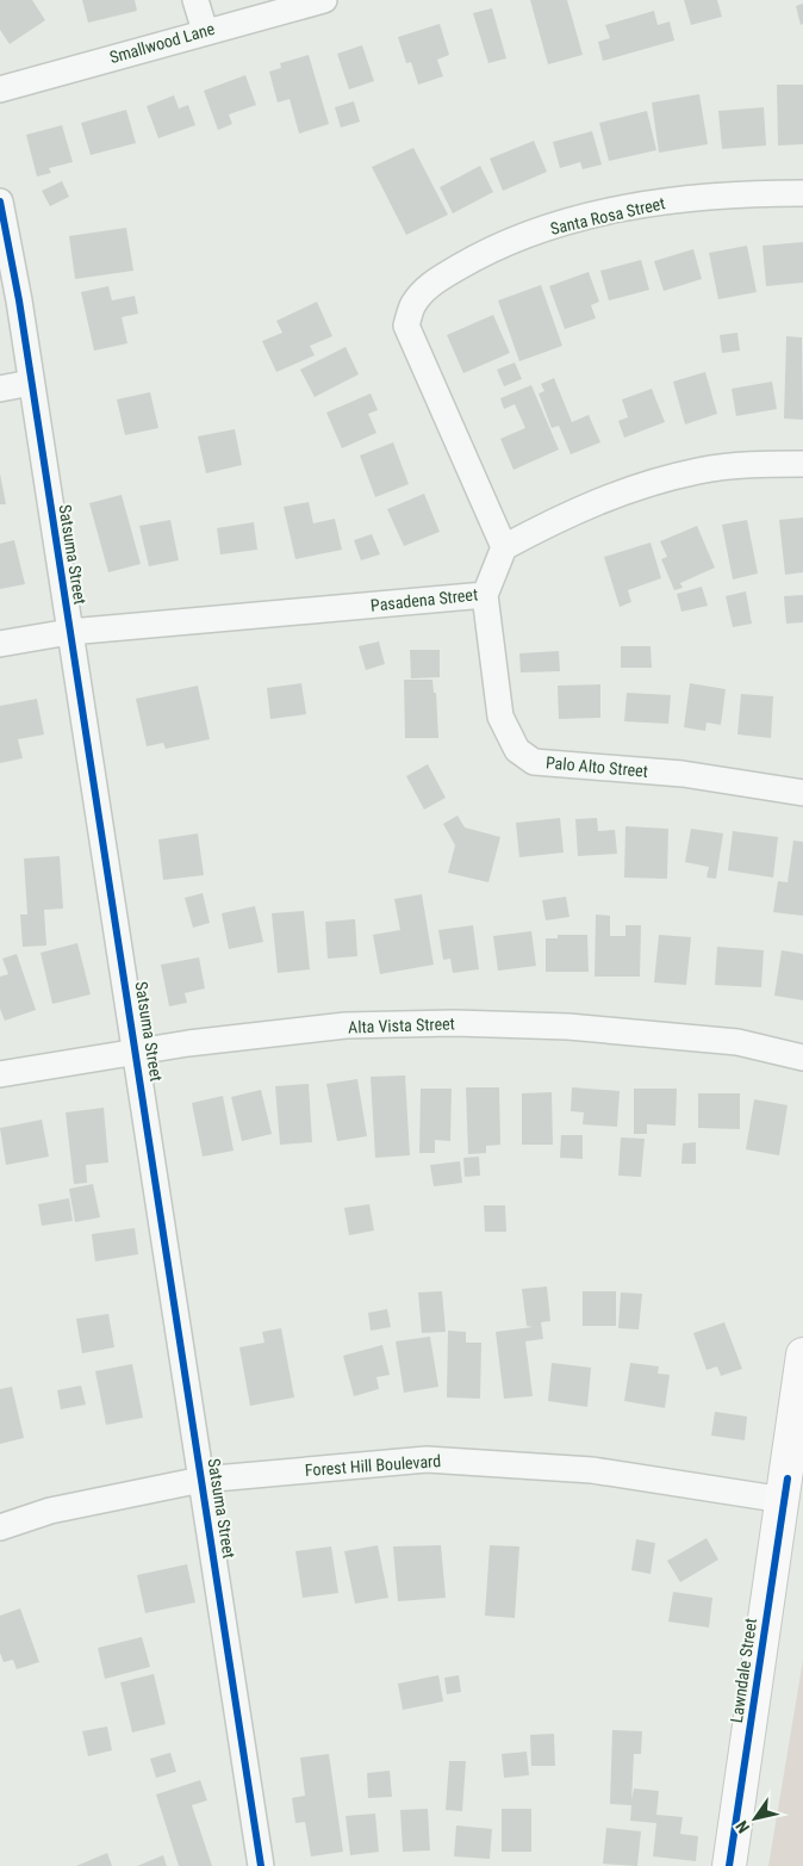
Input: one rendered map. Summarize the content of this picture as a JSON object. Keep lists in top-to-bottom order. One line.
{"streets":{"main road":["Lawndale Street"],"street":["Smallwood Lane","Santa Rosa Street","Satsuma Street","Pasadena Street","Palo Alto Street","Alta Vista Street","Forest Hill Boulevard"]},"crossings":[["Santa Rosa Street","Pasadena Street"],["Satsuma Street","Pasadena Street"],["Satsuma Street","Alta Vista Street"],["Satsuma Street","Forest Hill Boulevard"],["Pasadena Street","Palo Alto Street"],["Forest Hill Boulevard","Lawndale Street"]],"north":"bottom left"}
